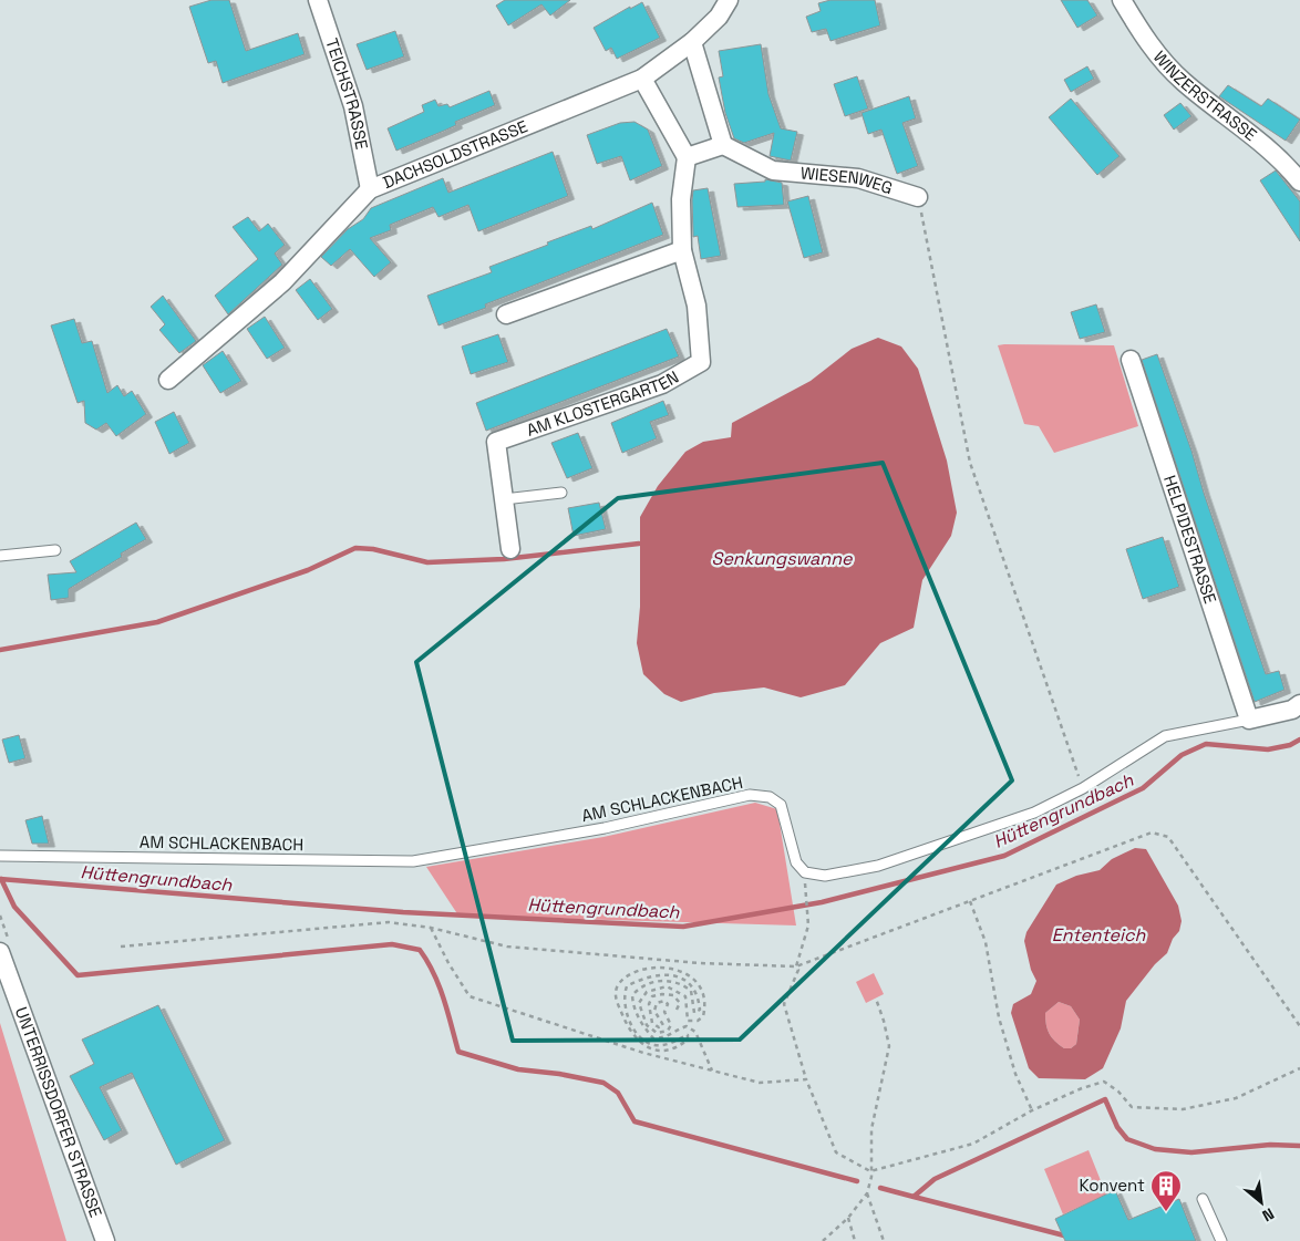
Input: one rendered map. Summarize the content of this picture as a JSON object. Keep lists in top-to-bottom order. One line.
{"streets":{"street":["TEICHSTRASSE","WINZERSTRASSE","DACHSOLDSTRASSE","WIESENWEG","AM KLOSTERGARTEN","HELPIDESTRASSE","UNTERRISSDORFER STRASSE"],"lane":["AM SCHLACKENBACH"]},"crossings":[["TEICHSTRASSE","DACHSOLDSTRASSE"]],"water":["Senkungswanne","Hüttengrundbach","Ententeich"],"places":{"building":["Konvent"]},"north":"bottom right"}
